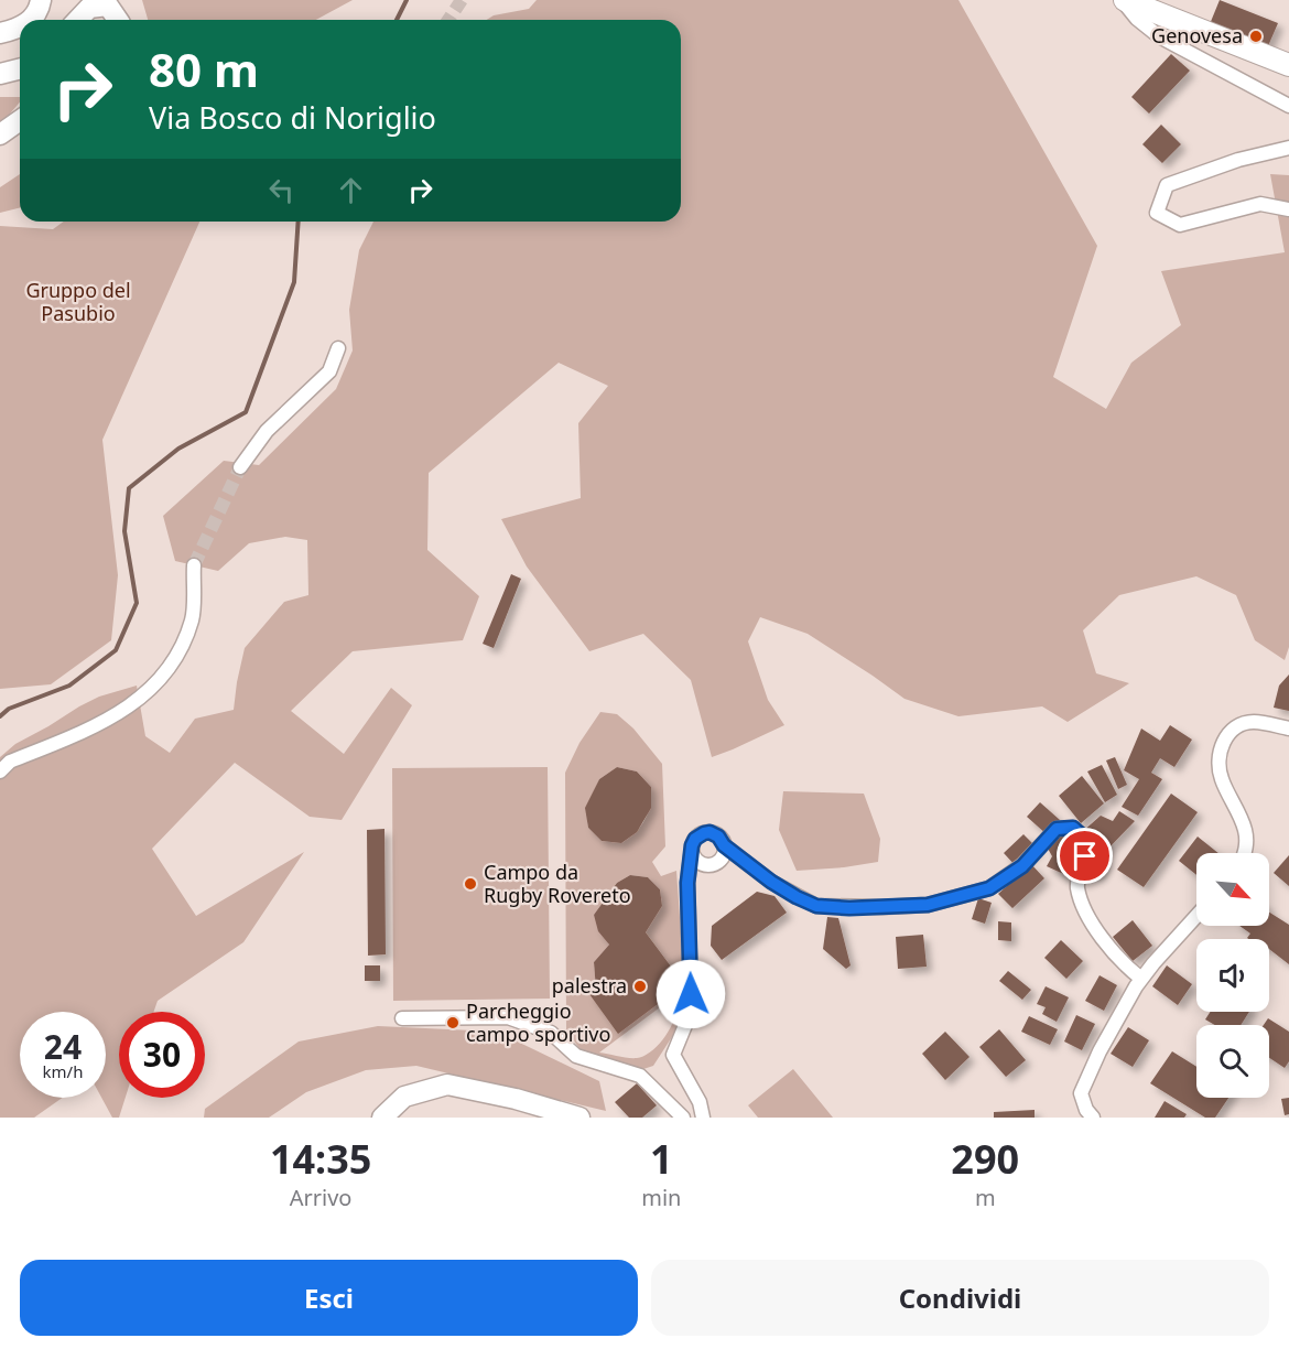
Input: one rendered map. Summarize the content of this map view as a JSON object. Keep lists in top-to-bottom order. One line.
{"parks":["Gruppo del Pasubio"],"places":["Genovesa","Campo da Rugby Rovereto","palestra","Parcheggio campo sportivo"],"north":"bottom right","page":{"turn":["80 m","Via Bosco di Noriglio"],"speed":"24 km/h","limit":"30","eta":["14:35","Arrivo","1","min","290","m"],"buttons":["Esci","Condividi"]}}
